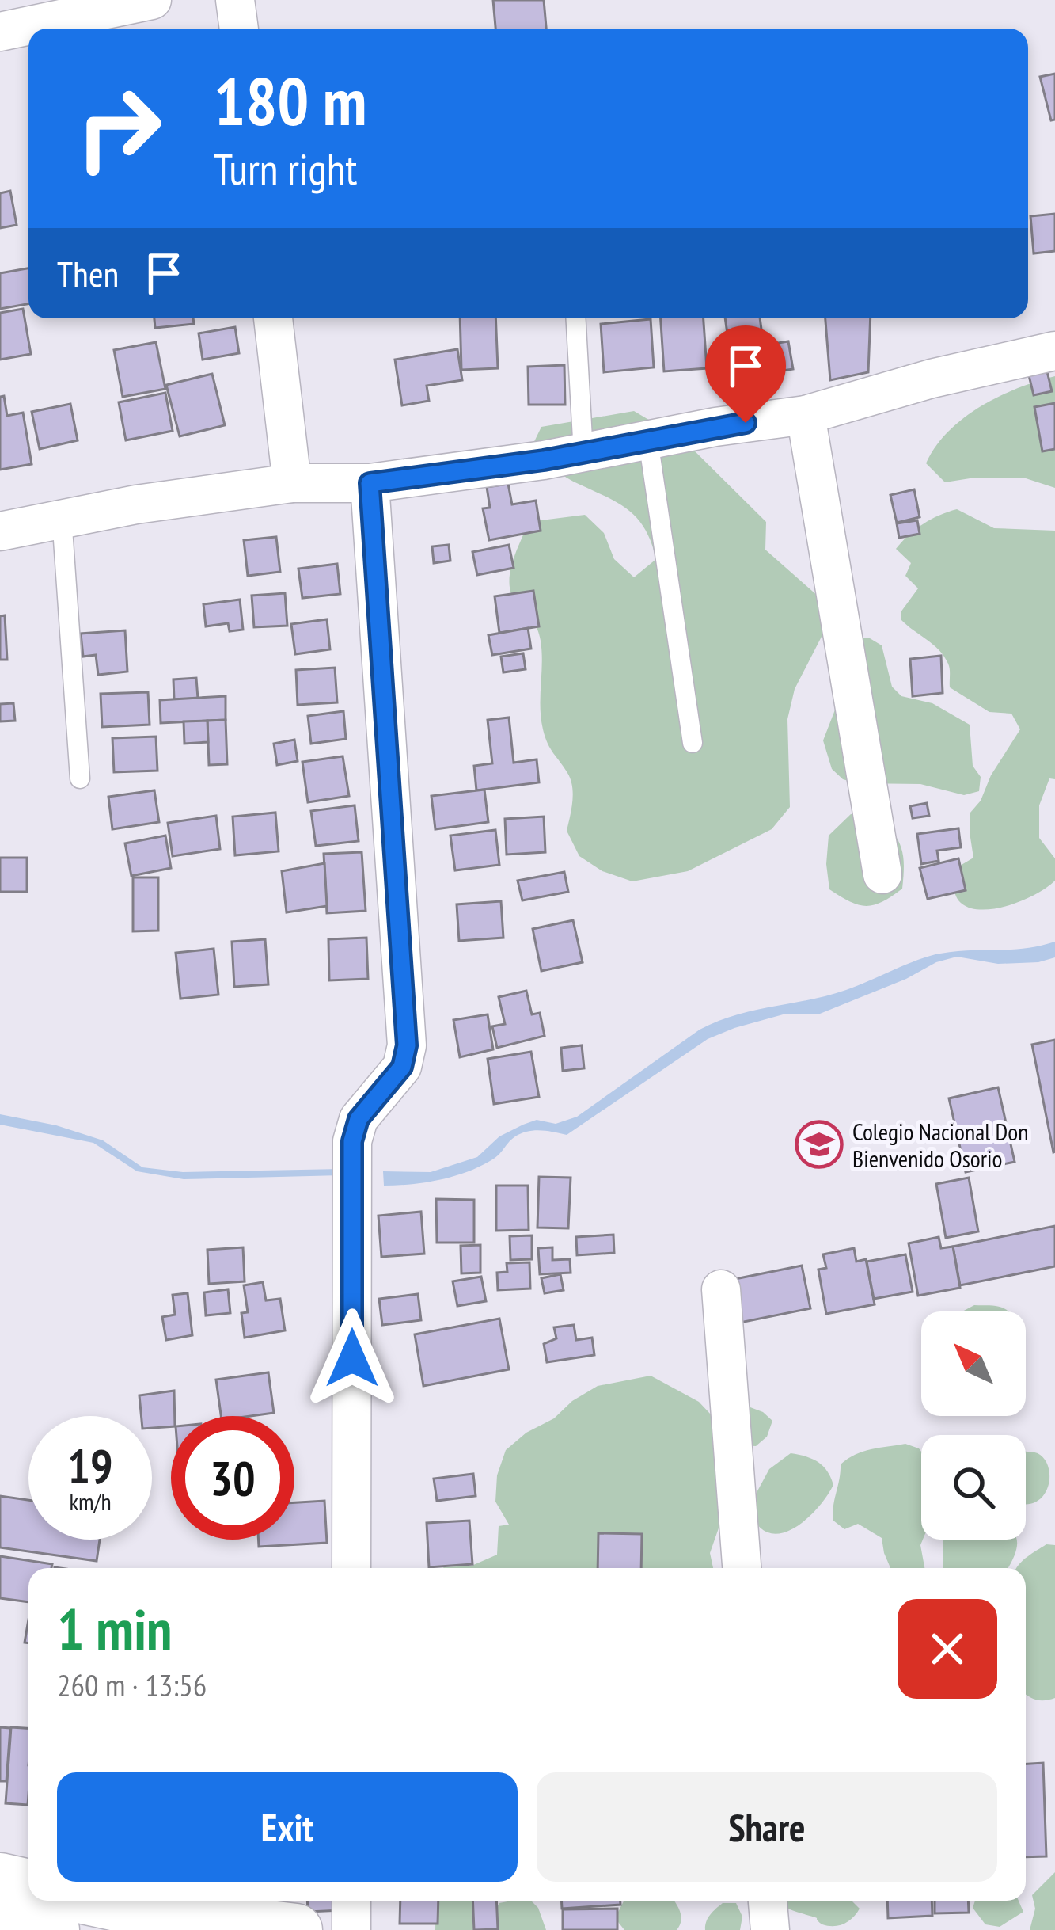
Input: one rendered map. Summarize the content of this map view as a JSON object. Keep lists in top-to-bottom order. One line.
{"places":{"school or university":["Colegio Nacional Don Bienvenido Osorio"]},"north":"top left","page":{"turn":["180 m","Turn right"],"then":"Then","speed":"19 km/h","limit":"30","heading":["1 min","260 m · 13:56"],"buttons":["Exit","Share"]}}
